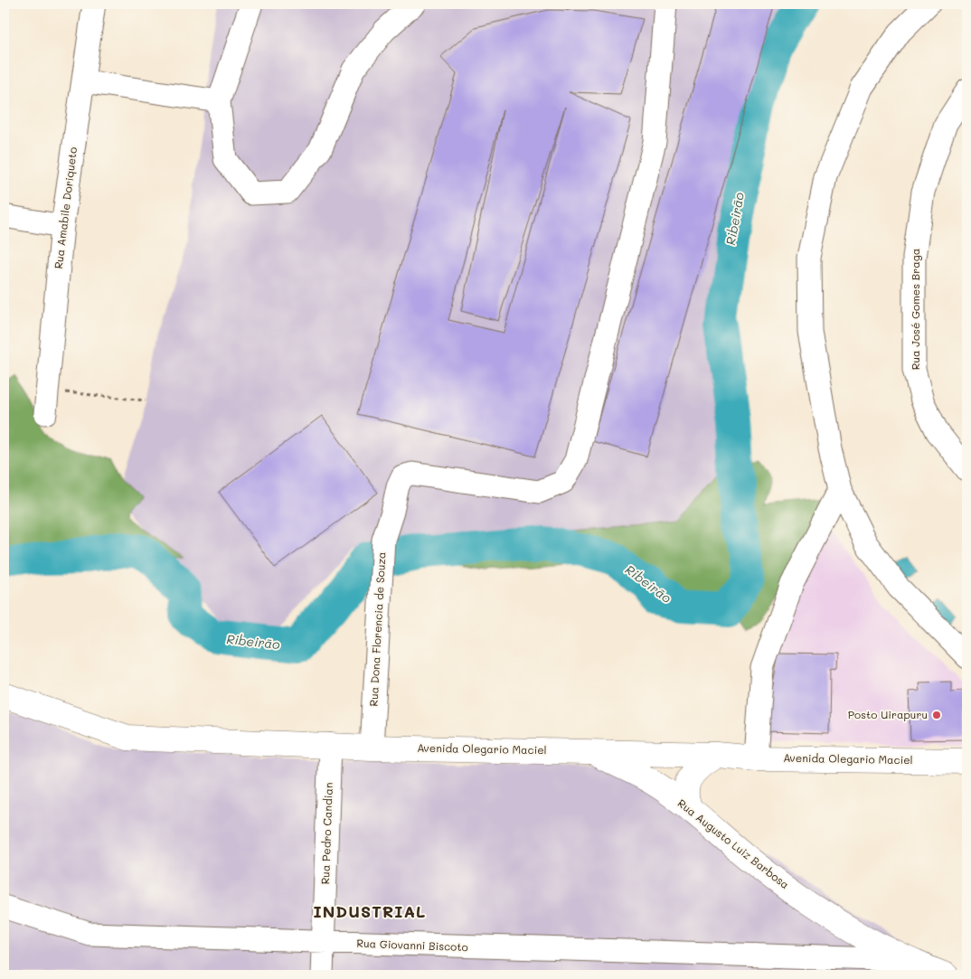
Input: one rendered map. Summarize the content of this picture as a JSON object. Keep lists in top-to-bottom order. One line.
{"streets":{"main road":["Avenida Olegario Maciel","Rua Augusto Luiz Barbosa"],"street":["Rua Amabile Doriqueto","Rua José Gomes Braga","Rua Dona Florencia de Souza","Rua Pedro Candian","Rua Giovanni Biscoto"]},"crossings":[["Rua Dona Florencia de Souza","Avenida Olegario Maciel"],["Avenida Olegario Maciel","Rua Pedro Candian"],["Avenida Olegario Maciel","Rua Augusto Luiz Barbosa"],["Rua Pedro Candian","Rua Giovanni Biscoto"],["Rua Augusto Luiz Barbosa","Rua Giovanni Biscoto"]],"districts":["INDUSTRIAL"],"water":["Ribeirão"],"places":["Posto Uirapuru"]}
